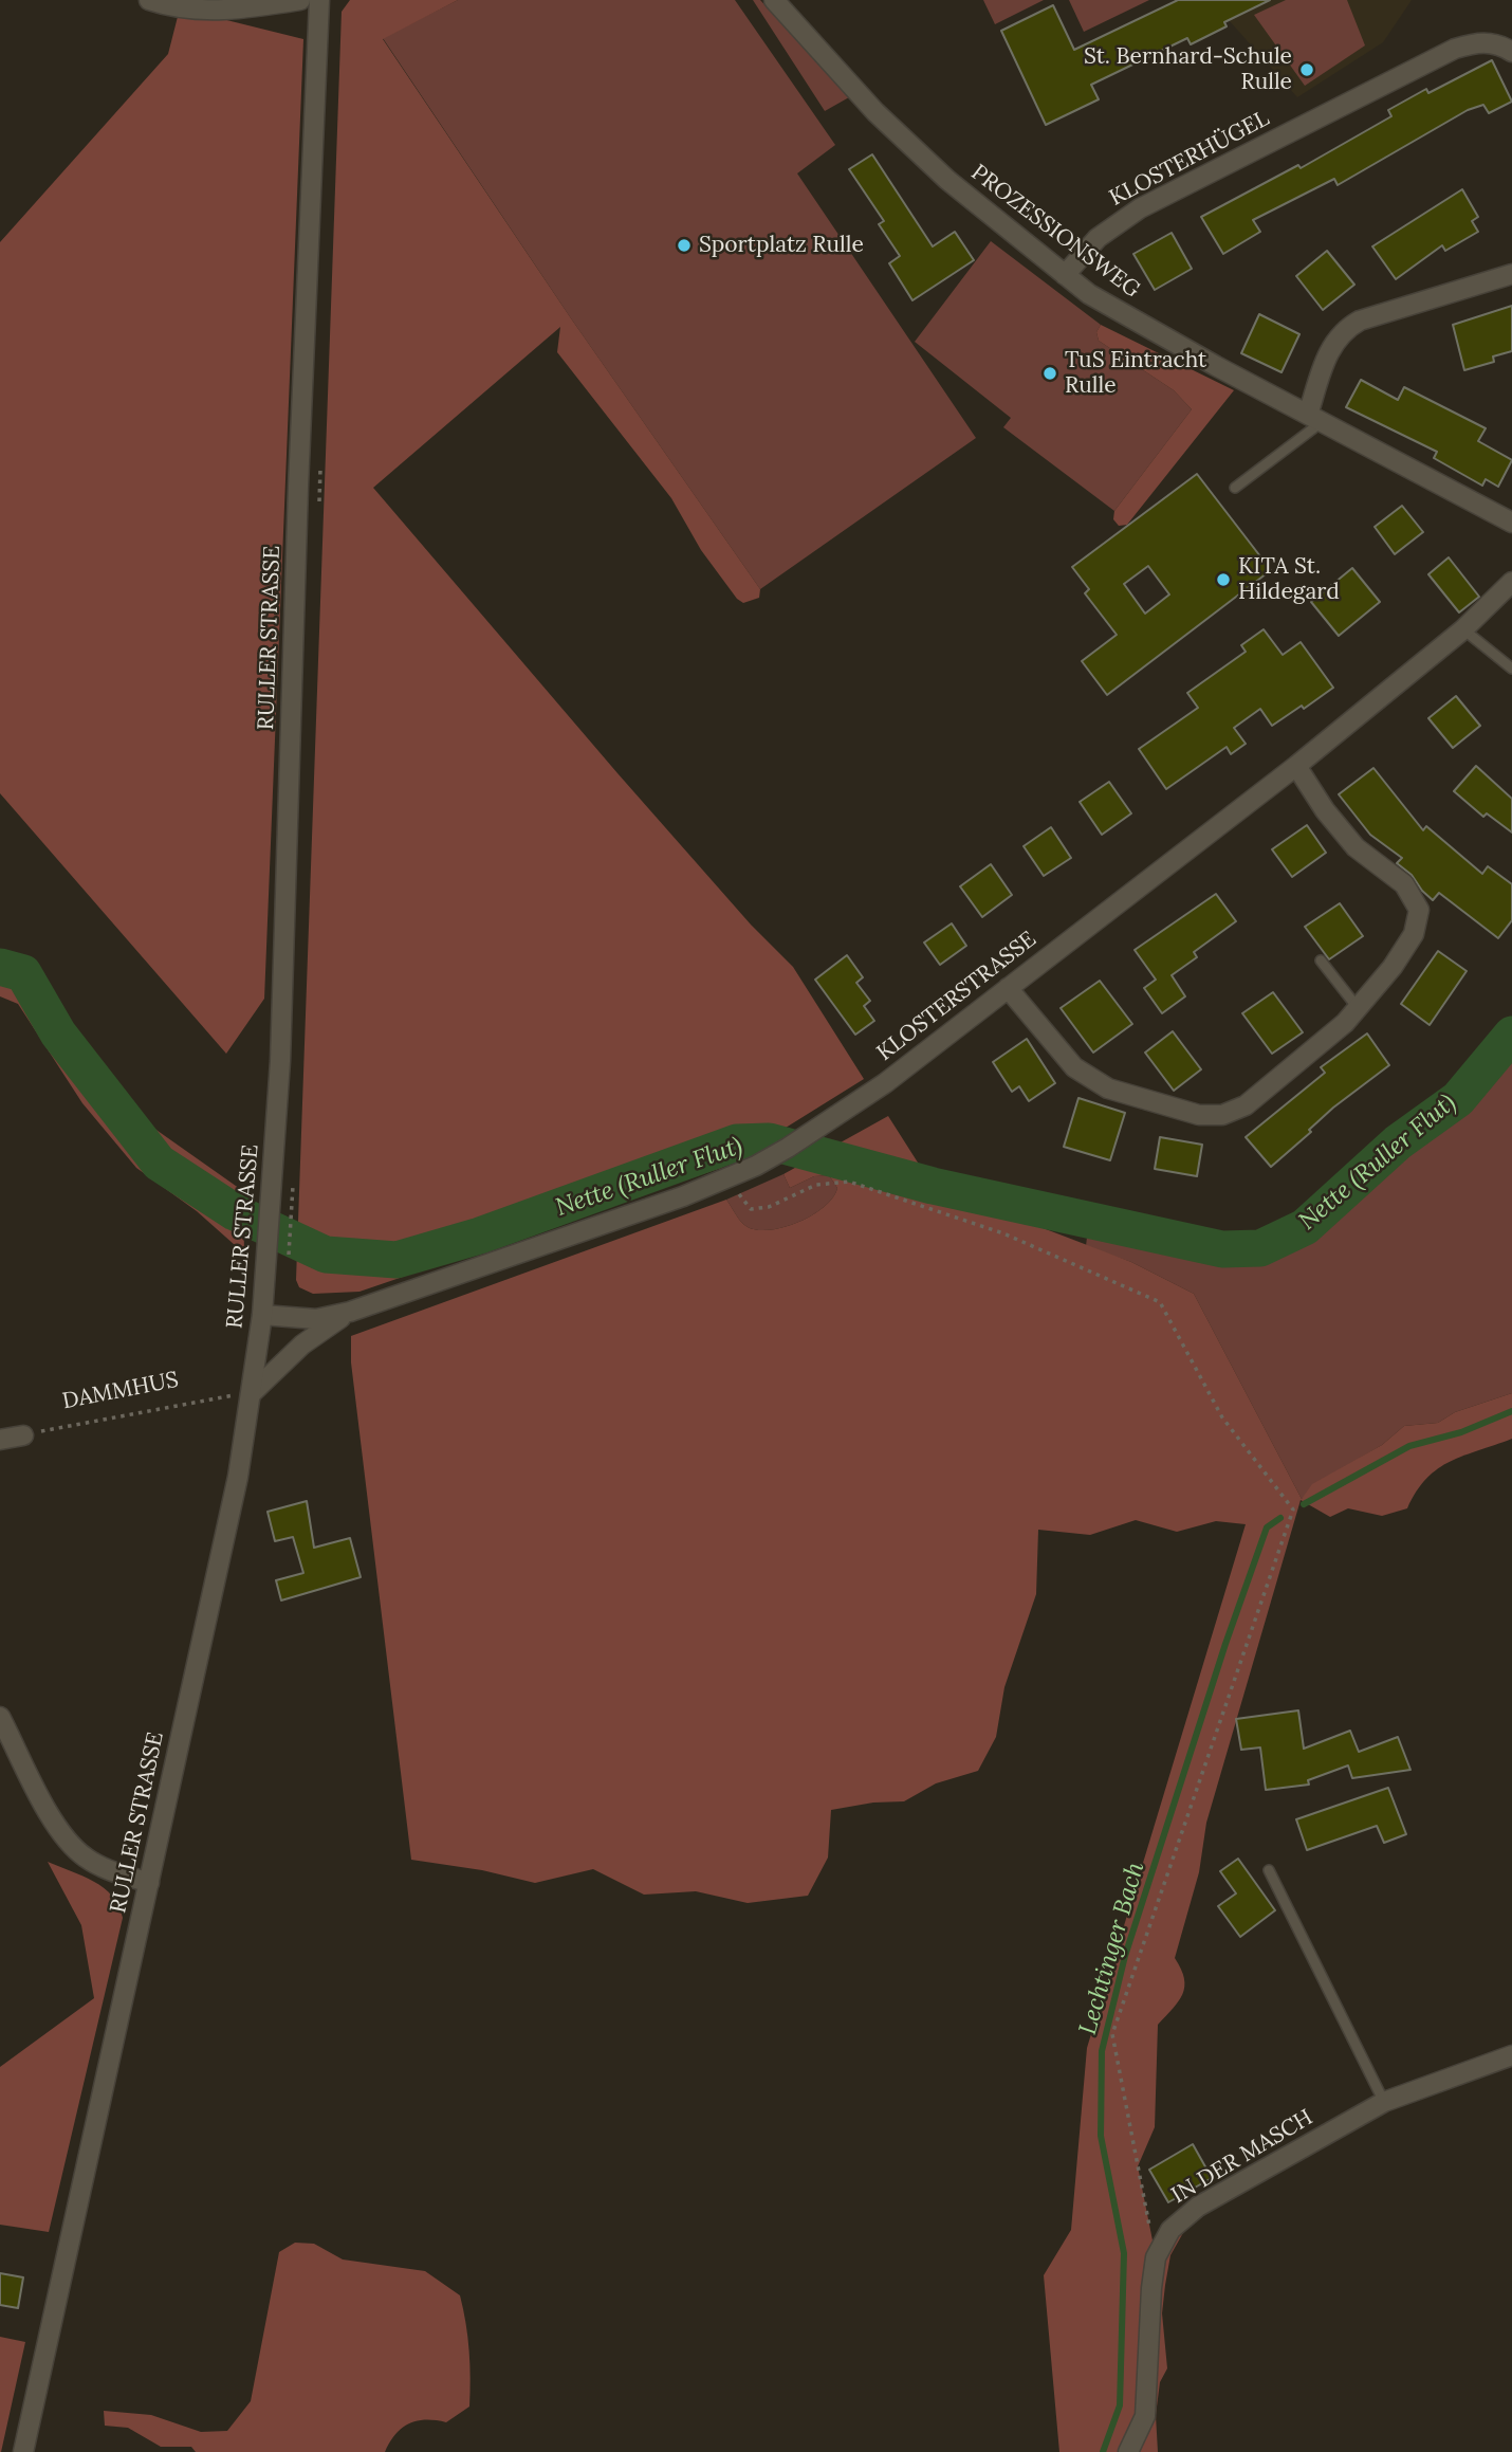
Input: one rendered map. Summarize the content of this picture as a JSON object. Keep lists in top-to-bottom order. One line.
{"streets":{"street":["KLOSTERHÜGEL","PROZESSIONSWEG","RULLER STRASSE","KLOSTERSTRASSE","IN DER MASCH"],"path":["DAMMHUS"]},"crossings":[["KLOSTERHÜGEL","PROZESSIONSWEG"],["RULLER STRASSE","KLOSTERSTRASSE"],["RULLER STRASSE","DAMMHUS"],["KLOSTERSTRASSE","DAMMHUS"]],"water":["Nette (Ruller Flut)","Lechtinger Bach"],"places":["St. Bernhard-Schule Rulle","Sportplatz Rulle","TuS Eintracht Rulle","KITA St. Hildegard"]}
